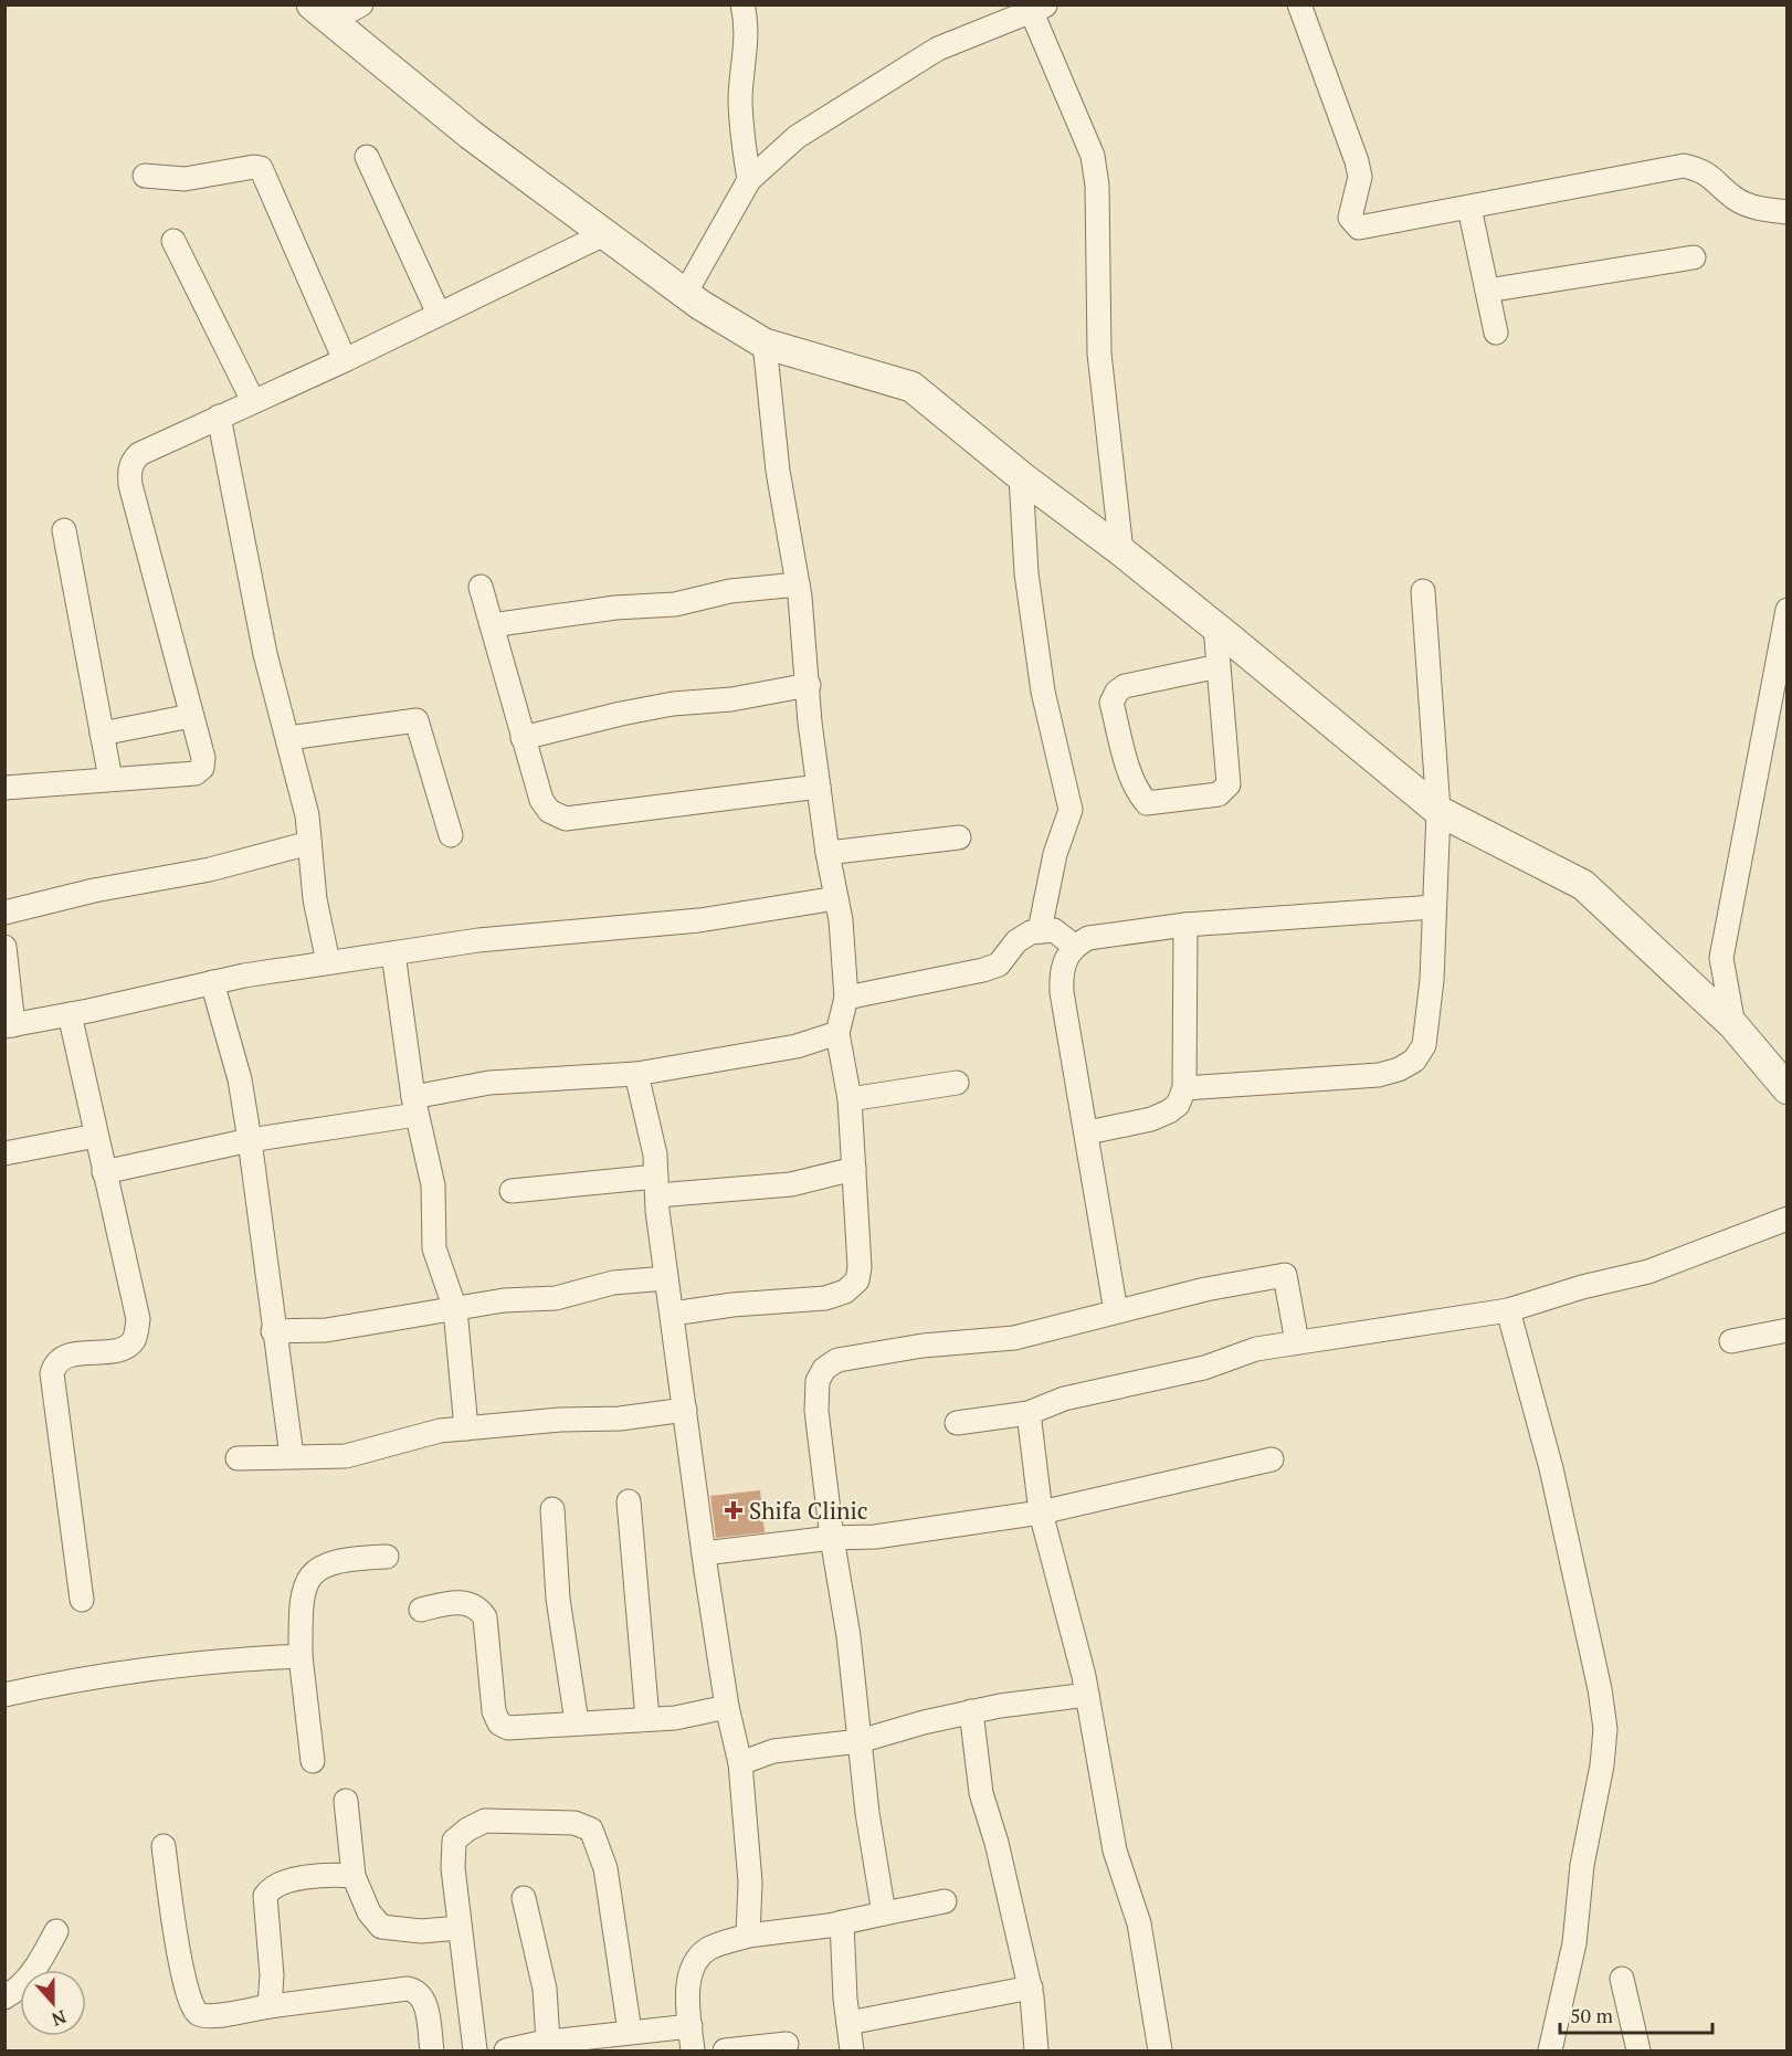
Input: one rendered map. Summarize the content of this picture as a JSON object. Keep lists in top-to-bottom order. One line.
{"places":{"health":["Shifa Clinic"]},"scale_bar":"50 m","north":"bottom"}
